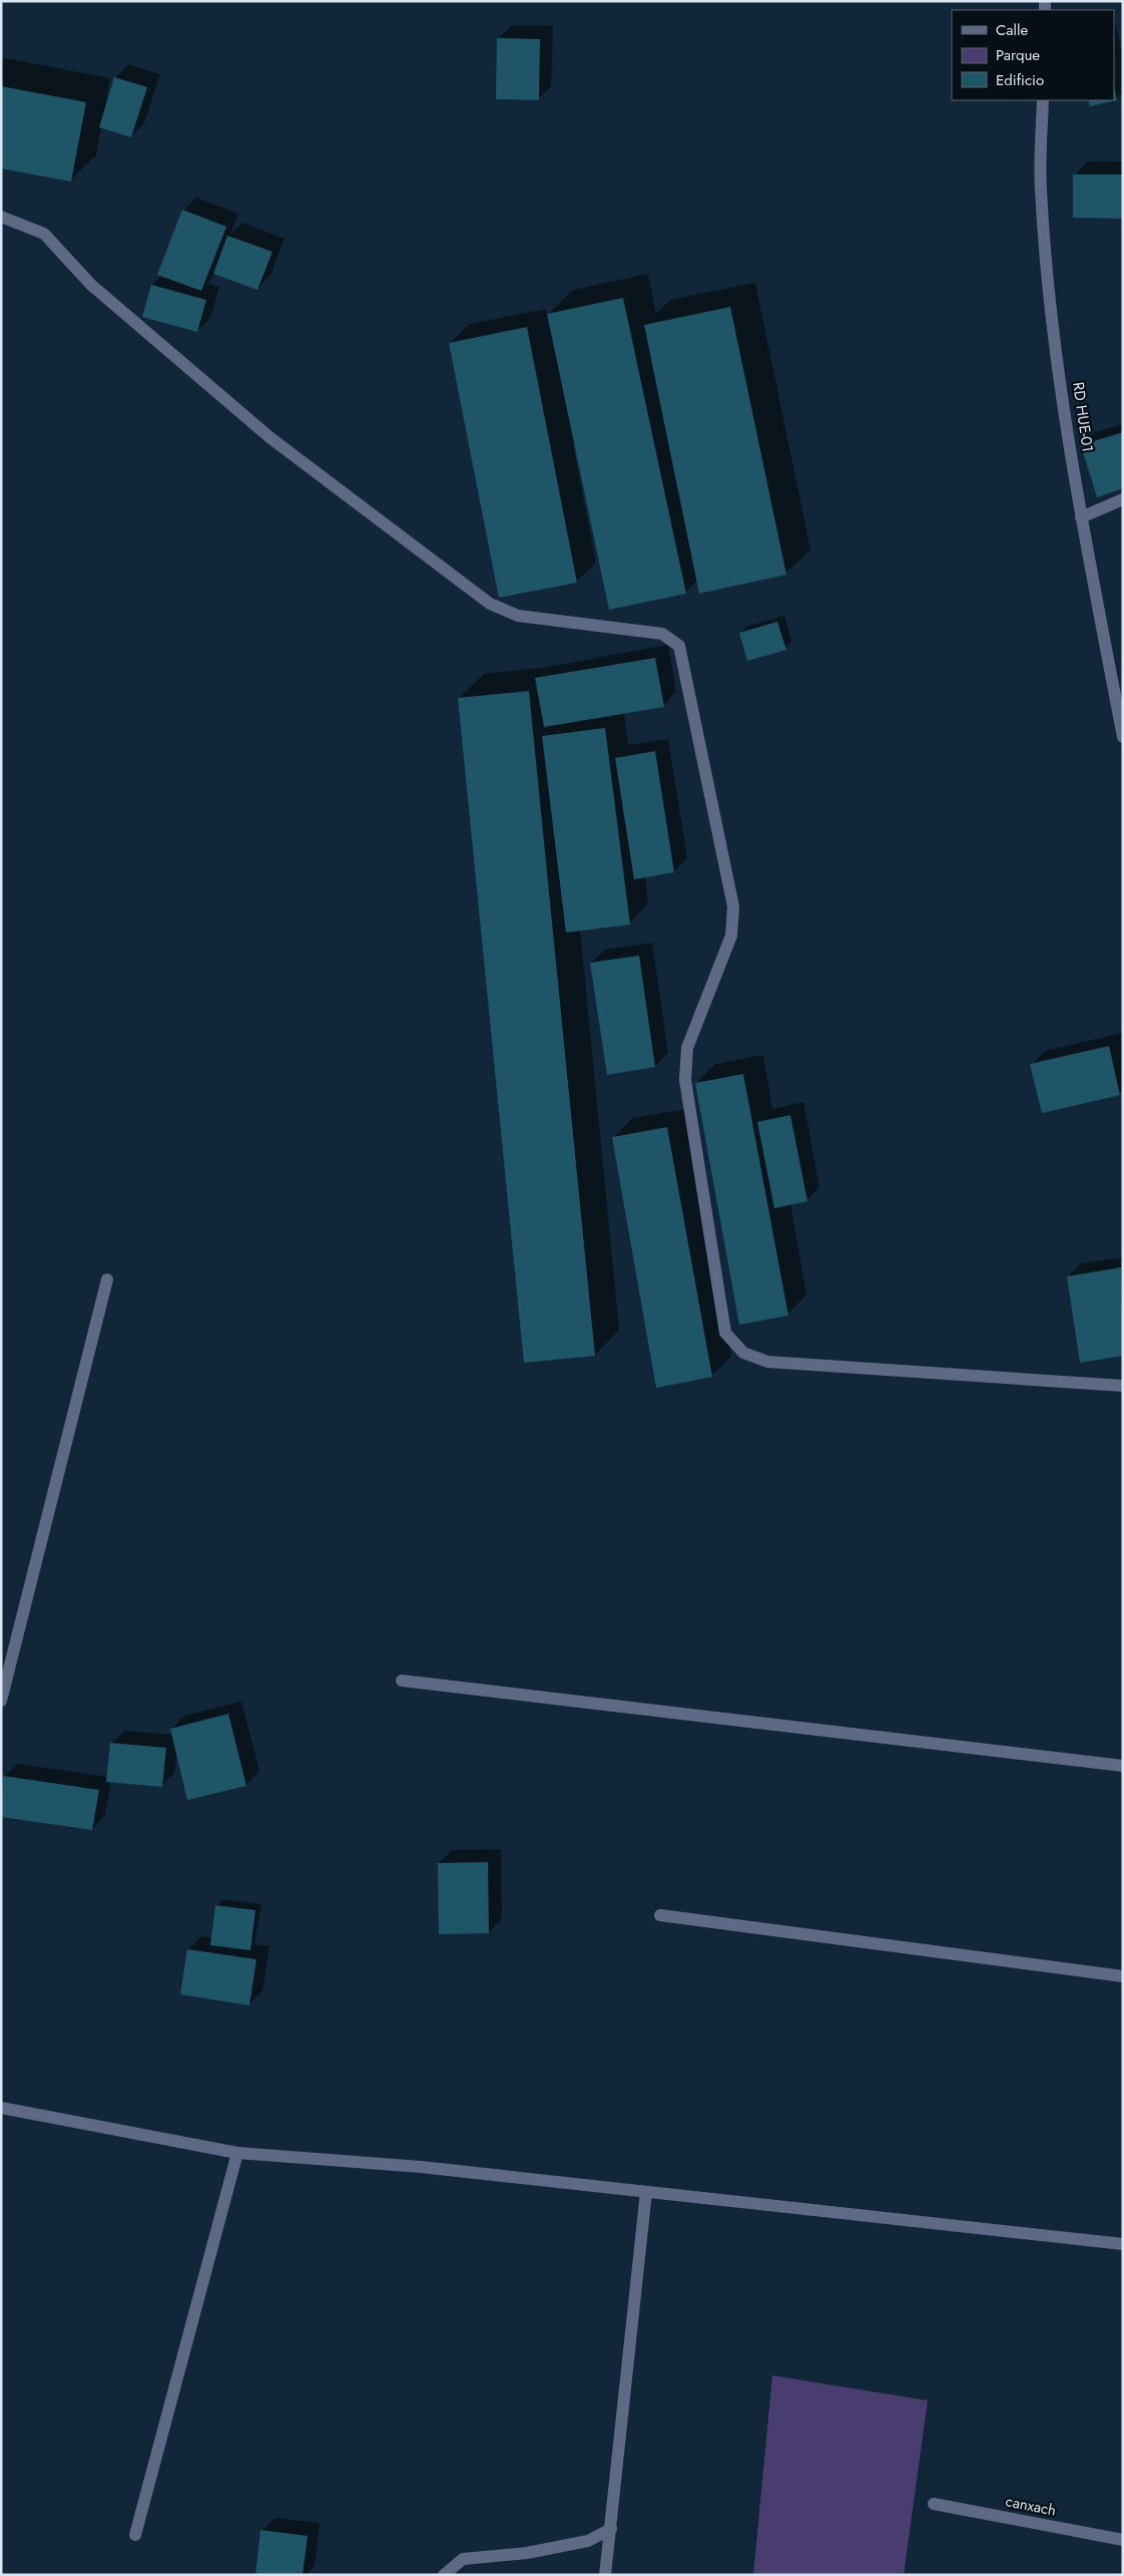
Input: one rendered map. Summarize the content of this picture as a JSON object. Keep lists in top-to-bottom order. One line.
{"streets":{"street":["RD HUE-01","canxach"]},"legend":["Calle","Parque","Edificio"]}
